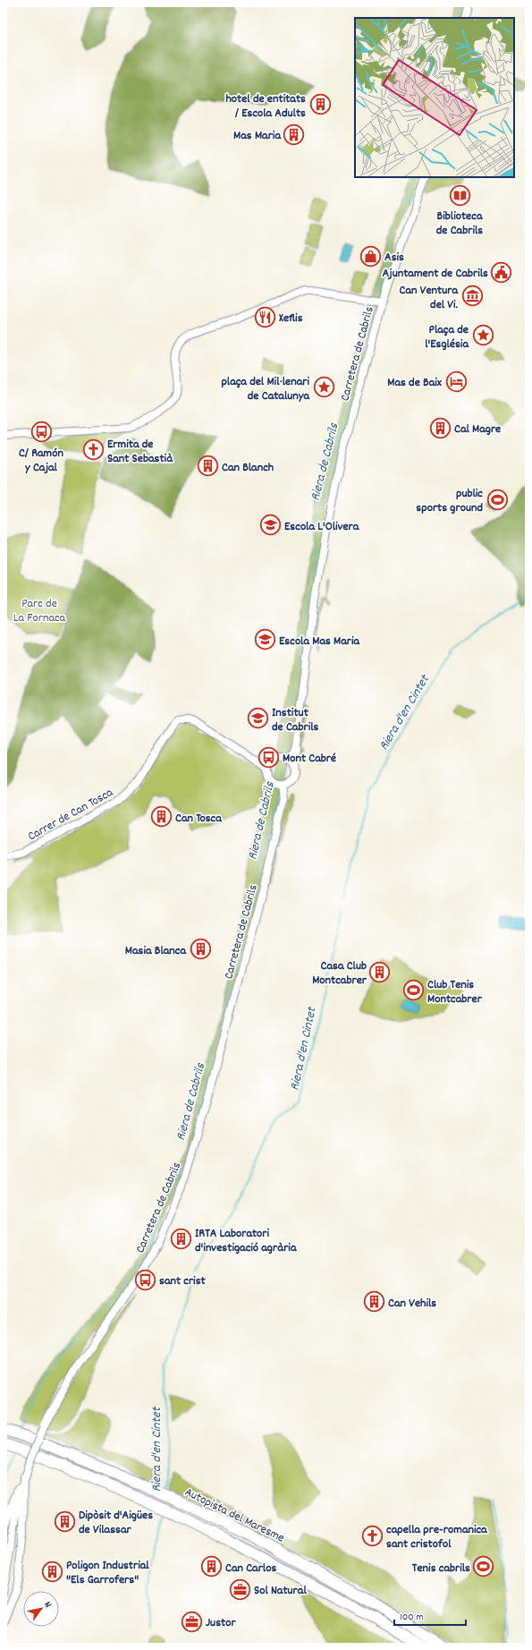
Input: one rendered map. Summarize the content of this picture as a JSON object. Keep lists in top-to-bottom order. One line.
{"streets":{"highway":["Autopista del Maresme"],"street":["Carretera de Cabrils","Carrer de Can Tosca"]},"crossings":[["Carretera de Cabrils","Carrer de Can Tosca"]],"water":["Riera de Cabrils","Riera d'en Cintet"],"parks":["Parc de La Fornaca"],"places":{"building":["hotel de entitats / Escola Adults","Mas Maria","Cal Magre","Can Blanch","Can Tosca","Masia Blanca","Casa Club Montcabrer","IRTA Laboratori d'investigació agrària","Can Vehils","Dipòsit d'Aigües de Vilassar","Can Carlos","Poligon Industrial \"Els Garrofers\""],"library":["Biblioteca de Cabrils"],"shop":["Asis"],"public building":["Ajuntament de Cabrils"],"museum":["Can Ventura del Vi."],"restaurant":["Xeflis"],"place":["Plaça de l'Església","plaça del Mil·lenari de Catalunya"],"hotel":["Mas de Baix"],"bus stop":["C/ Ramón y Cajal","Mont Cabré","sant crist"],"church":["Ermita de Sant Sebastià","capella pre-romanica sant cristofol"],"sports":["public sports ground","Club Tenis Montcabrer","Tenis cabrils"],"school or university":["Escola L'Olivera","Escola Mas Maria","Institut de Cabrils"],"office":["Sol Natural","Justor"]},"scale_bar":"100 m","north":"top right"}
